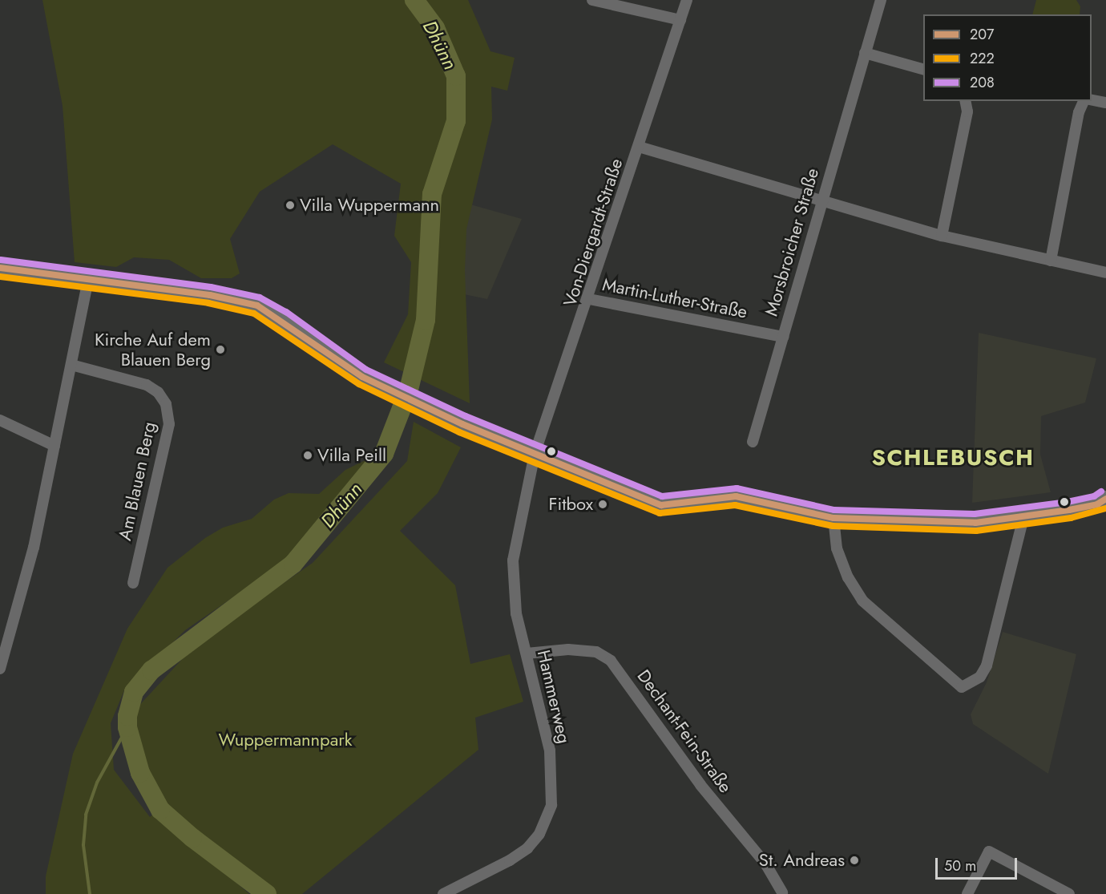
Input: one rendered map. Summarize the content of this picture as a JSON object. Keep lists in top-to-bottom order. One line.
{"streets":{"street":["Von-Diergardt-Straße","Morsbroicher Straße","Martin-Luther-Straße","Am Blauen Berg","Hammerweg","Dechant-Fein-Straße"]},"crossings":[["Von-Diergardt-Straße","Martin-Luther-Straße"],["Von-Diergardt-Straße","Hammerweg"],["Morsbroicher Straße","Martin-Luther-Straße"],["Hammerweg","Dechant-Fein-Straße"]],"districts":["SCHLEBUSCH"],"water":["Dhünn"],"parks":["Wuppermannpark"],"places":["Villa Wuppermann","Kirche Auf dem Blauen Berg","Villa Peill","Fitbox","St. Andreas"],"lines":["transit line 208","transit line 207","transit line 222"],"legend":["207","222","208"],"scale_bar":"50 m"}
